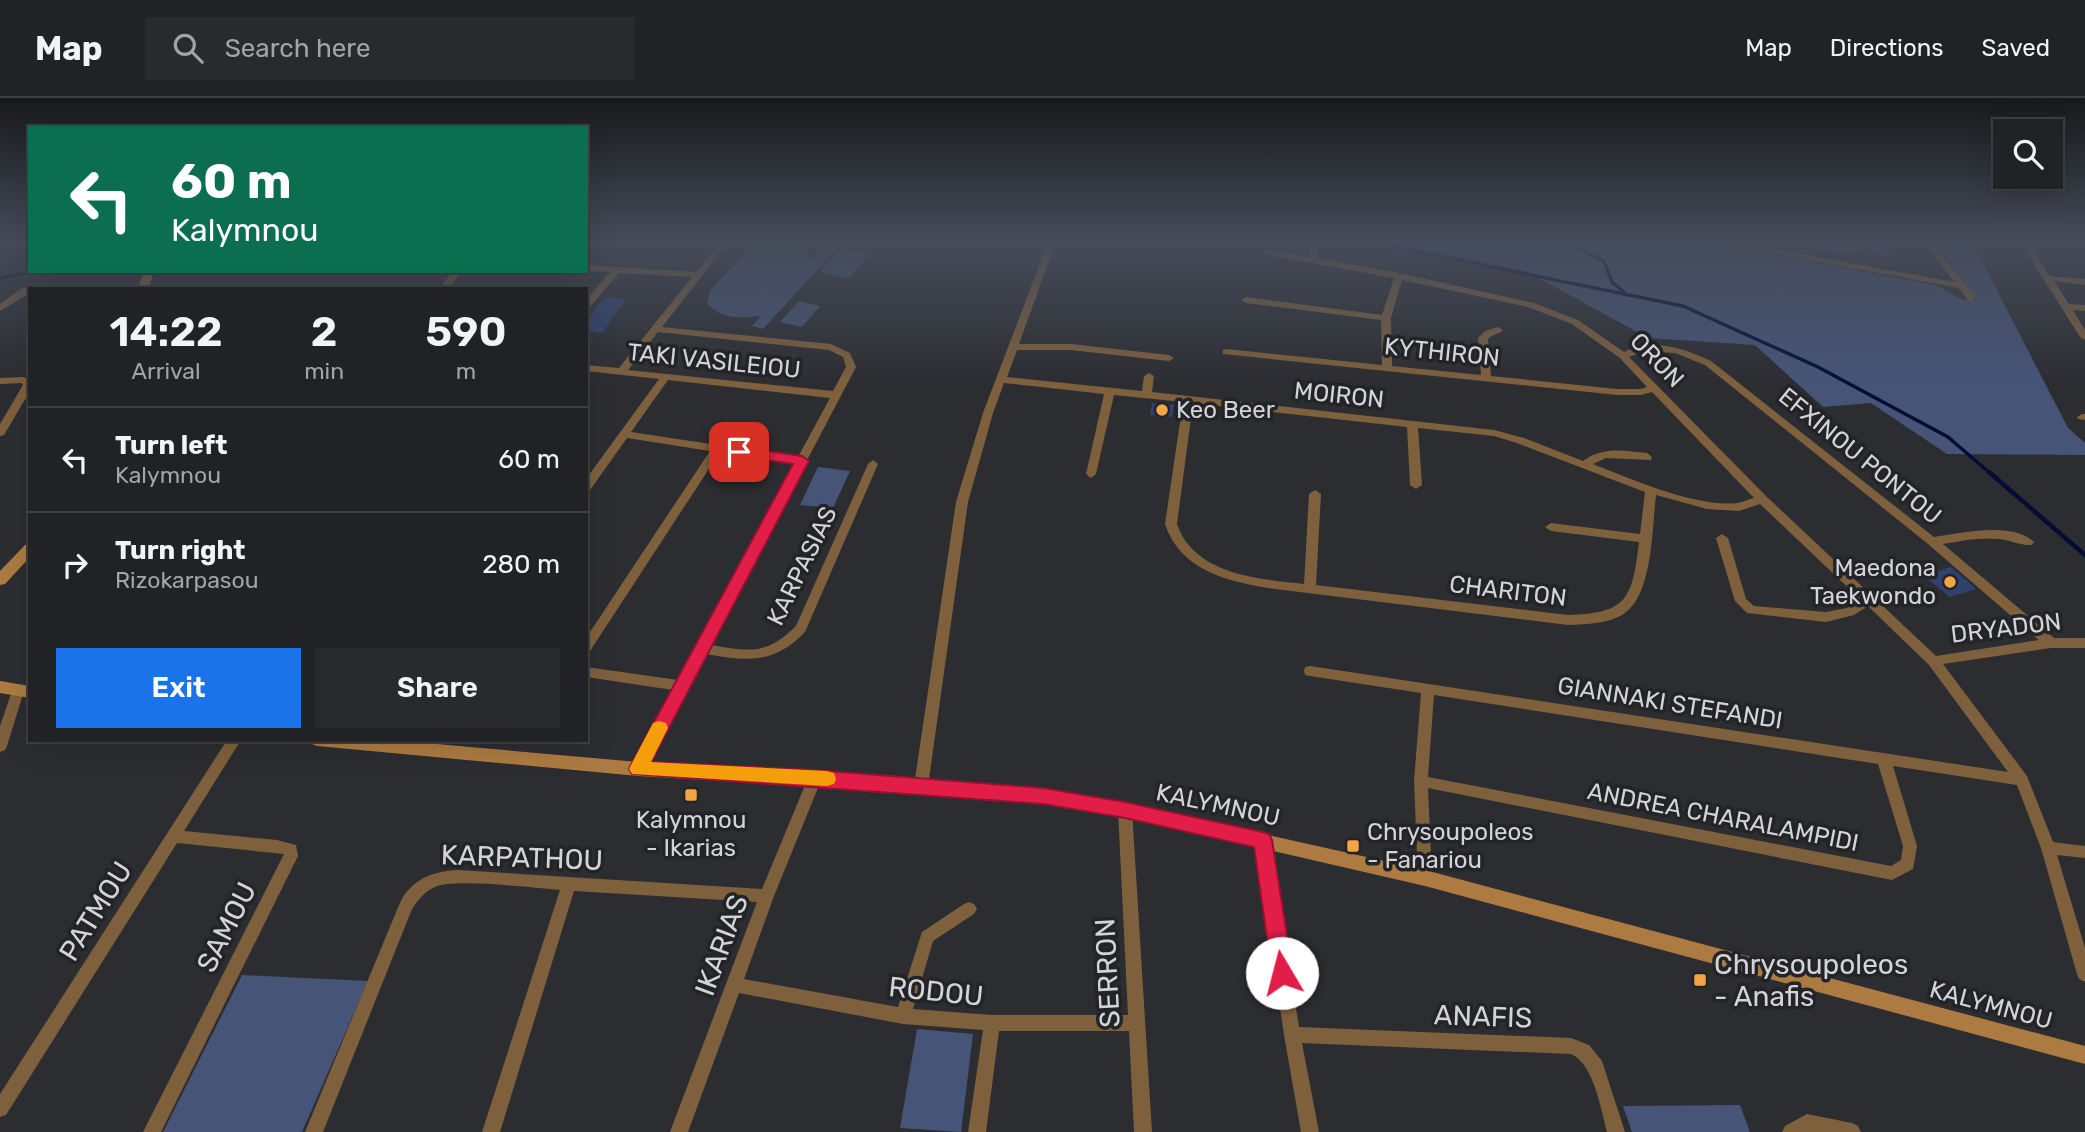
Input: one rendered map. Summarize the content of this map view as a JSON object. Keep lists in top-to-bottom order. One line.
{"streets":{"street":["KYTHIRON","ORON","TAKI VASILEIOU","MOIRON","EFXINOU PONTOU","KARPASIAS","CHARITON","DRYADON","GIANNAKI STEFANDI","KALYMNOU","ANDREA CHARALAMPIDI","KARPATHOU","PATMOU","SAMOU","IKARIAS","SERRON","RODOU","ANAFIS"]},"crossings":[["KYTHIRON","ORON"],["ORON","MOIRON"],["ORON","EFXINOU PONTOU"],["ORON","DRYADON"],["ORON","GIANNAKI STEFANDI"],["MOIRON","CHARITON"],["EFXINOU PONTOU","DRYADON"],["GIANNAKI STEFANDI","ANDREA CHARALAMPIDI"],["KALYMNOU","IKARIAS"],["KALYMNOU","SERRON"],["KARPATHOU","IKARIAS"],["PATMOU","SAMOU"],["IKARIAS","RODOU"],["SERRON","RODOU"]],"places":{"other":["Keo Beer","Maedona Taekwondo"],"transit":["Kalymnou - Ikarias","Chrysoupoleos - Fanariou","Chrysoupoleos - Anafis"]},"page":{"header":"Map","search":"Search here","nav":["Map","Directions","Saved"],"turn":["60 m","Kalymnou"],"eta":["14:22","Arrival","2","min","590","m"],"list":[{"name":"Turn left","note":"Kalymnou","value":"60 m"},{"name":"Turn right","note":"Rizokarpasou","value":"280 m"}],"buttons":["Exit","Share"]}}
